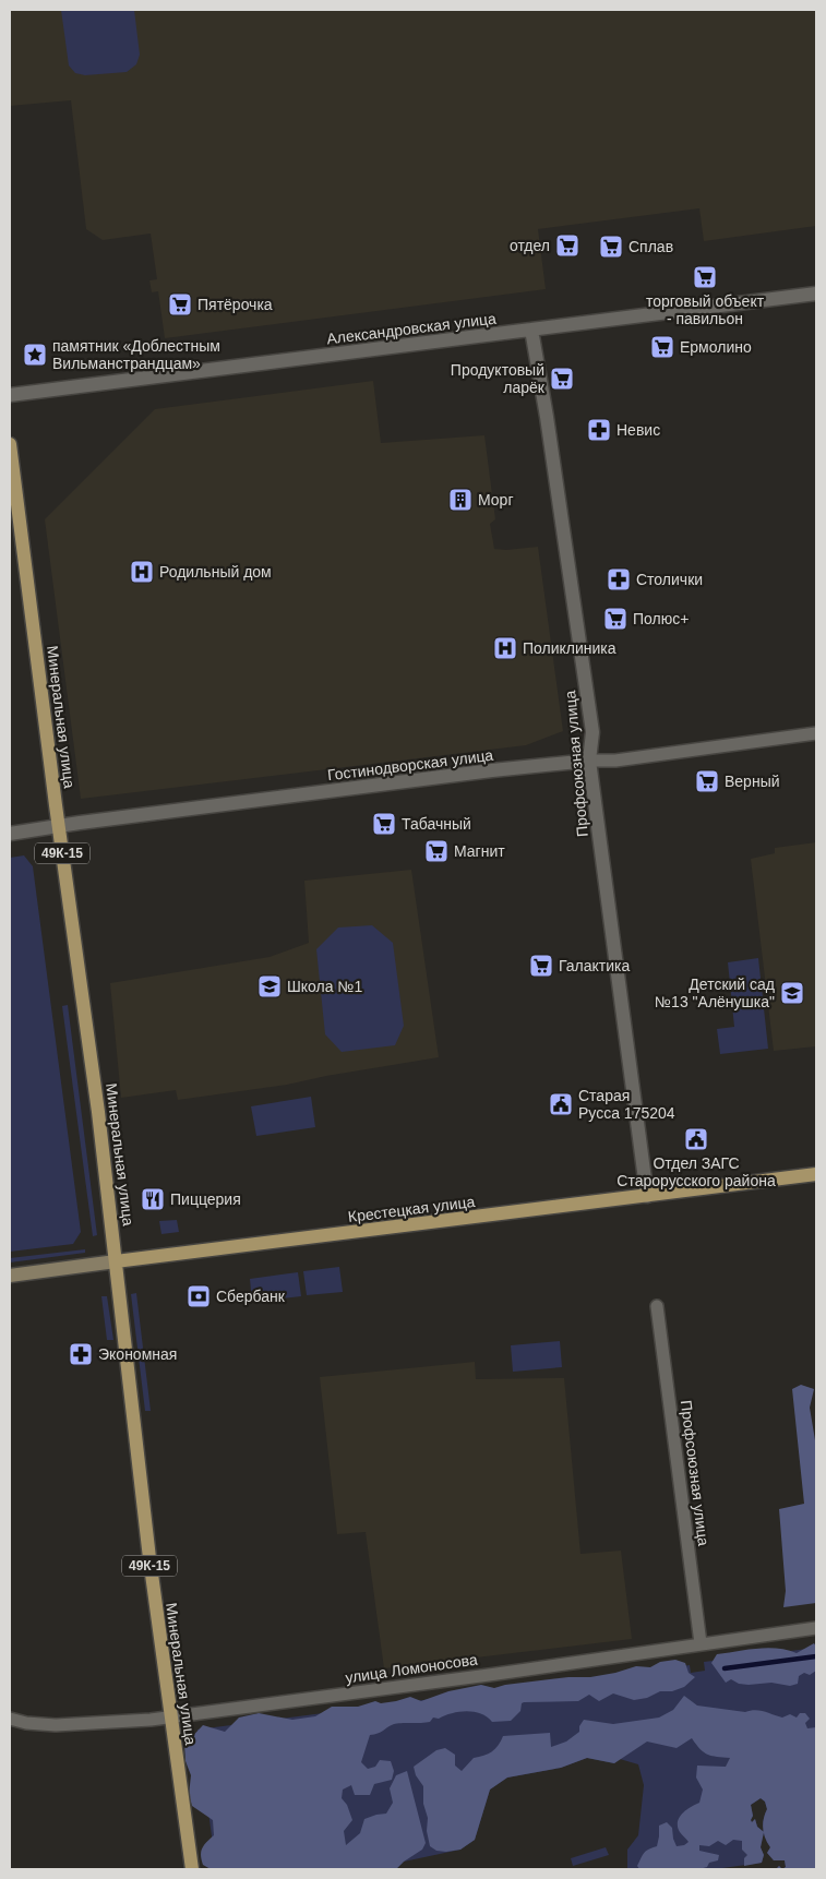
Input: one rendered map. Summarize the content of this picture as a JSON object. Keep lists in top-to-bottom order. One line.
{"streets":{"main road":["Минеральная улица","49К-15","Крестецкая улица"],"street":["Александровская улица","Профсоюзная улица","Гостинодворская улица","улица Ломоносова"]},"crossings":[["Александровская улица","Профсоюзная улица"],["Минеральная улица","Гостинодворская улица"],["Минеральная улица","Крестецкая улица"],["Минеральная улица","улица Ломоносова"],["Профсоюзная улица","Гостинодворская улица"],["Профсоюзная улица","Крестецкая улица"],["Профсоюзная улица","улица Ломоносова"]],"places":{"supermarket":["отдел","Сплав","торговый объект - павильон","Пятёрочка","Ермолино","Продуктовый ларёк","Полюс+","Верный","Табачный","Магнит","Галактика"],"place":["памятник «Доблестным Вильманстрандцам»"],"pharmacy":["Невис","Столички","Экономная"],"building":["Морг"],"hospital":["Родильный дом","Поликлиника"],"school or university":["Школа №1","Детский сад №13 \"Алёнушка\""],"public building":["Старая Русса 175204","Отдел ЗАГС Старорусского района"],"restaurant":["Пиццерия"],"bank":["Сбербанк"]}}
